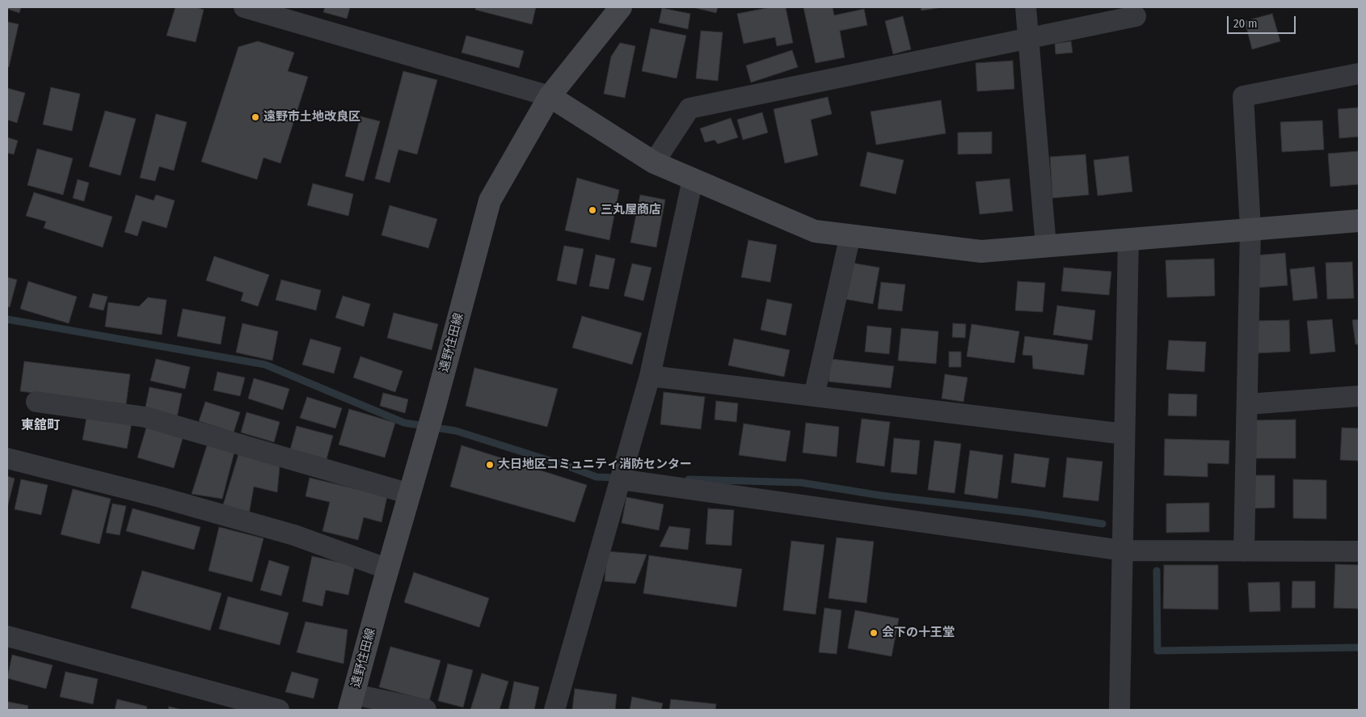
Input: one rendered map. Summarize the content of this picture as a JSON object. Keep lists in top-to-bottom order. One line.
{"streets":{"street":["遠野住田線"]},"districts":["東舘町"],"places":["遠野市土地改良区","三丸屋商店","大日地区コミュニティ消防センター","会下の十王堂"],"scale_bar":"20 m"}
